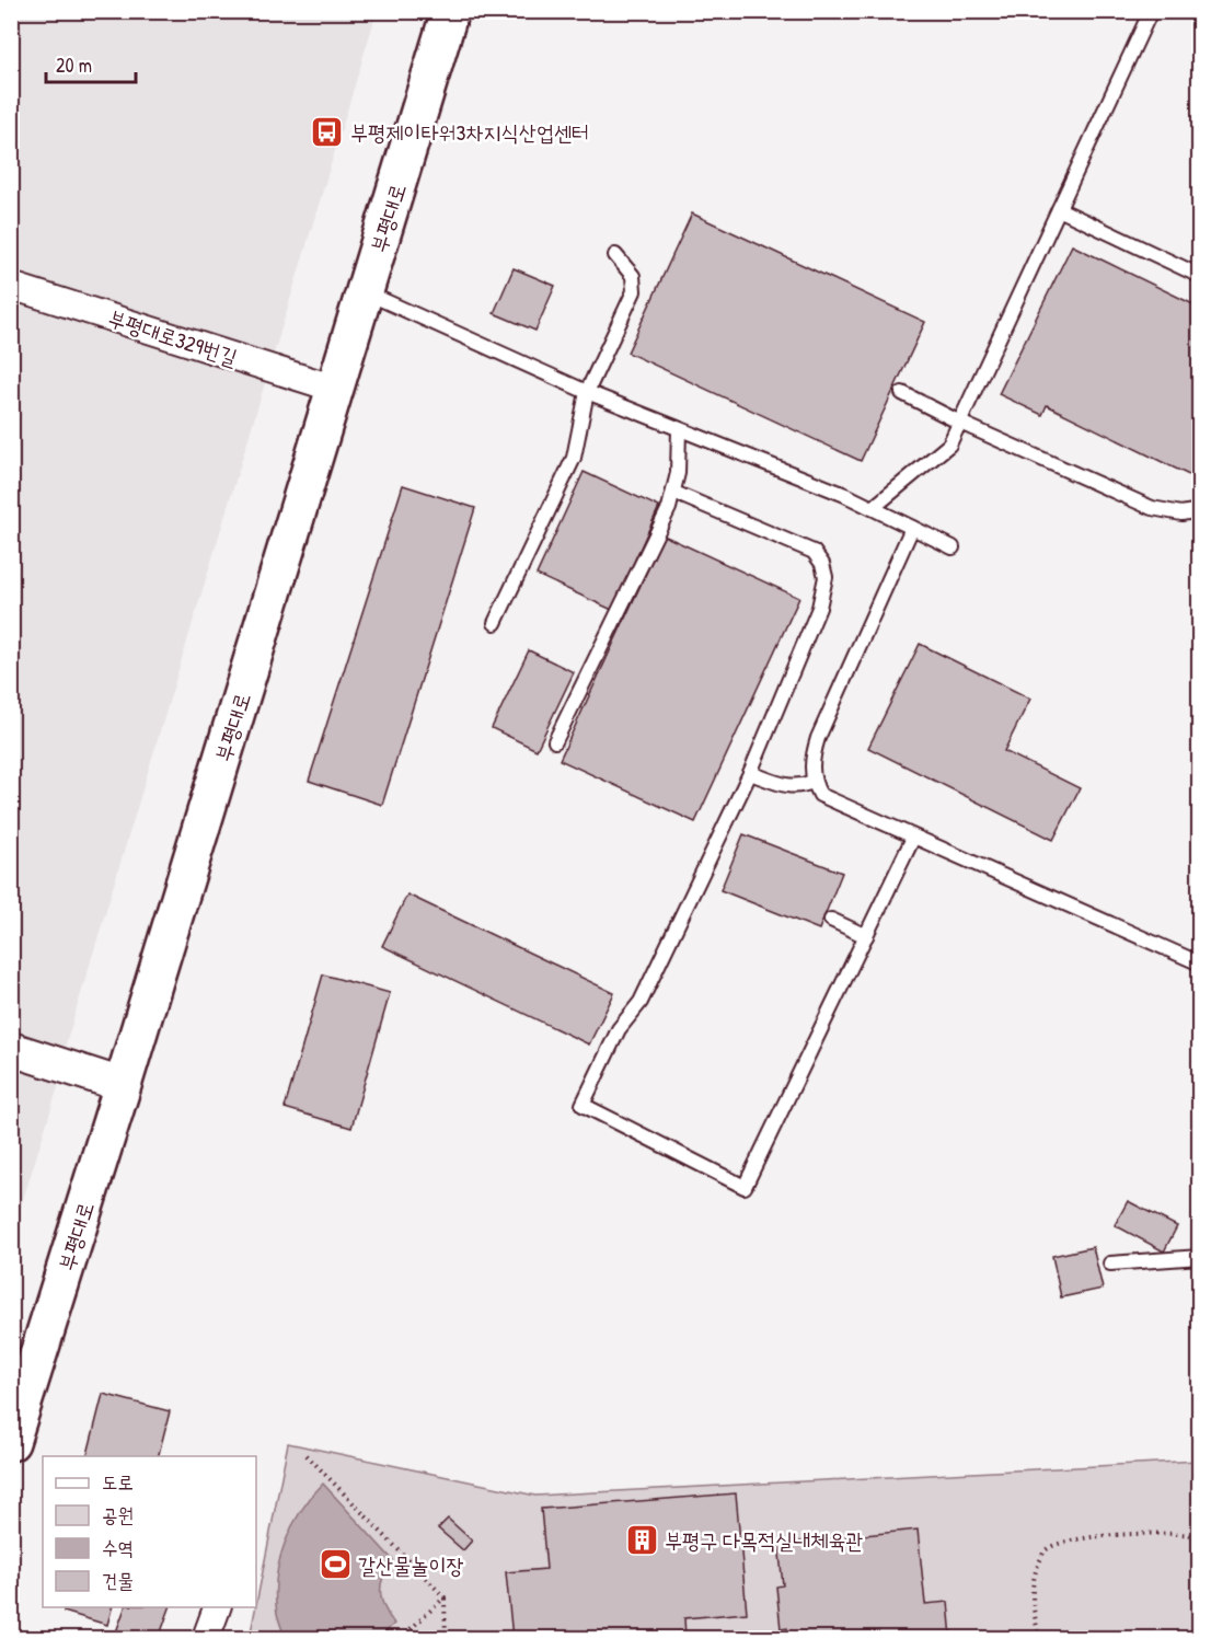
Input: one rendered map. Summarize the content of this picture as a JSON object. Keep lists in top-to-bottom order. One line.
{"streets":{"main road":["부평대로"],"street":["부평대로329번길"]},"crossings":[["부평대로","부평대로329번길"]],"places":{"bus stop":["부평제이타워3차지식산업센터"],"building":["부평구 다목적실내체육관"],"sports":["갈산물놀이장"]},"legend":["도로","공원","수역","건물"],"scale_bar":"20 m"}
